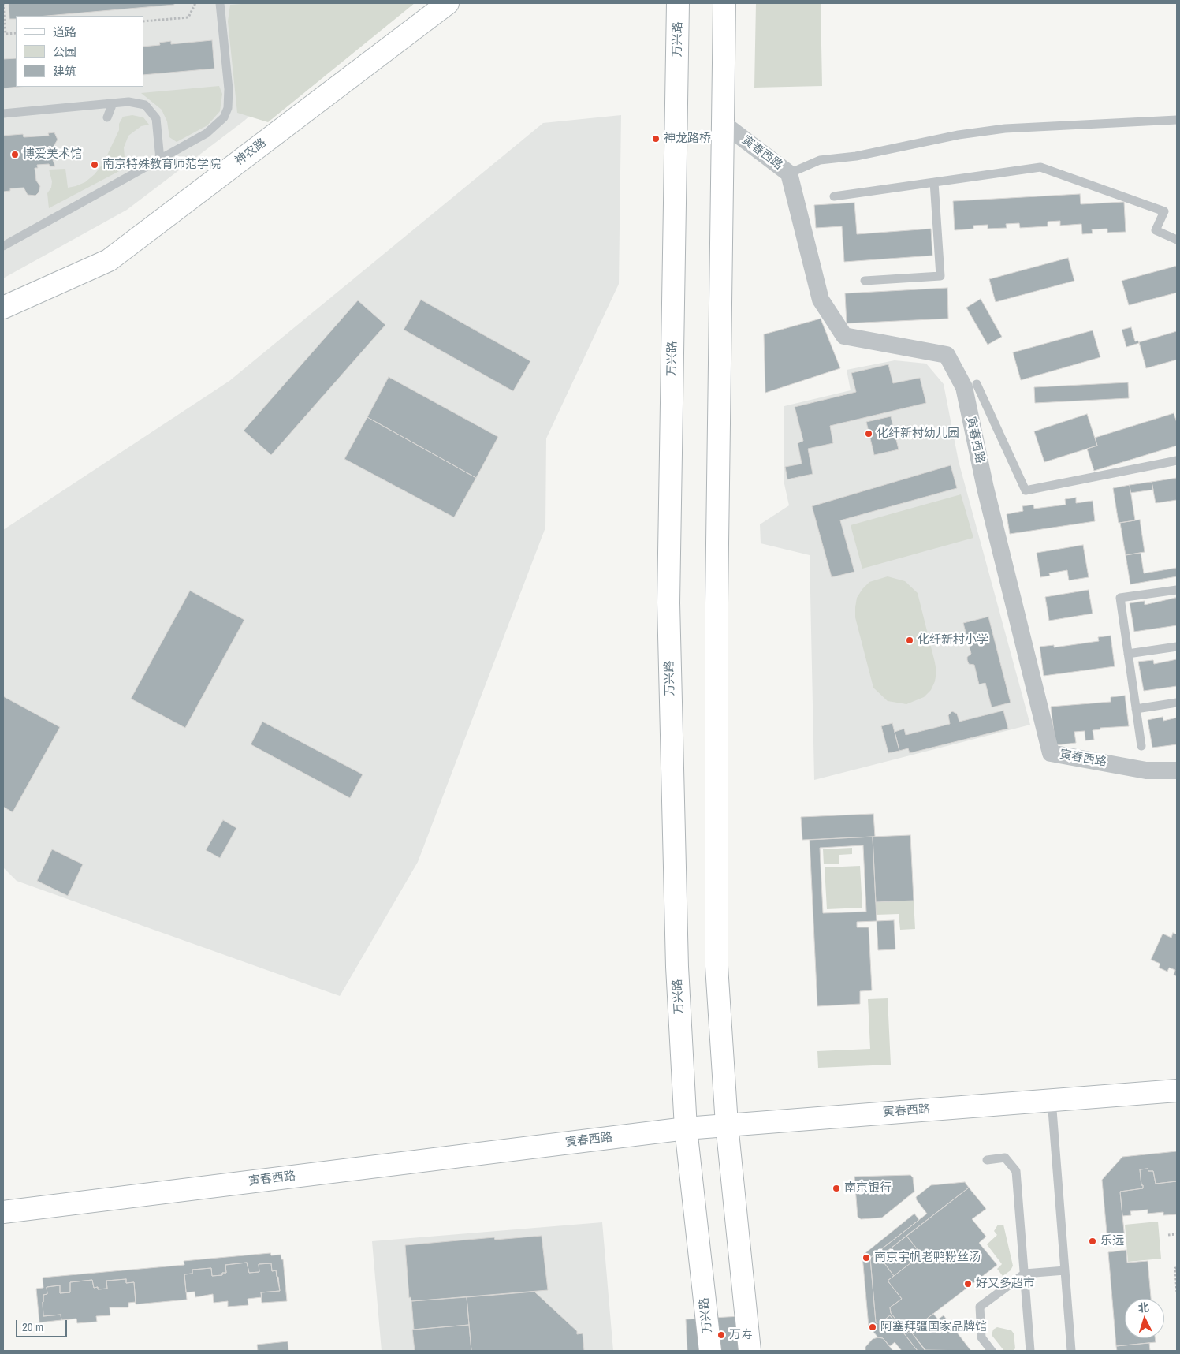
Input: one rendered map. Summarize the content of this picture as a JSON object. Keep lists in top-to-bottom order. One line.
{"streets":{"main road":["万兴路","神农路","寅春西路"]},"crossings":[["万兴路","寅春西路"]],"places":["神龙路桥","博爱美术馆","南京特殊教育师范学院","化纤新村幼儿园","化纤新村小学","南京银行","乐远","南京宇帆老鸭粉丝汤","好又多超市","阿塞拜疆国家品牌馆","万寿"],"legend":["道路","公园","建筑"],"scale_bar":"20 m","north":"top"}
